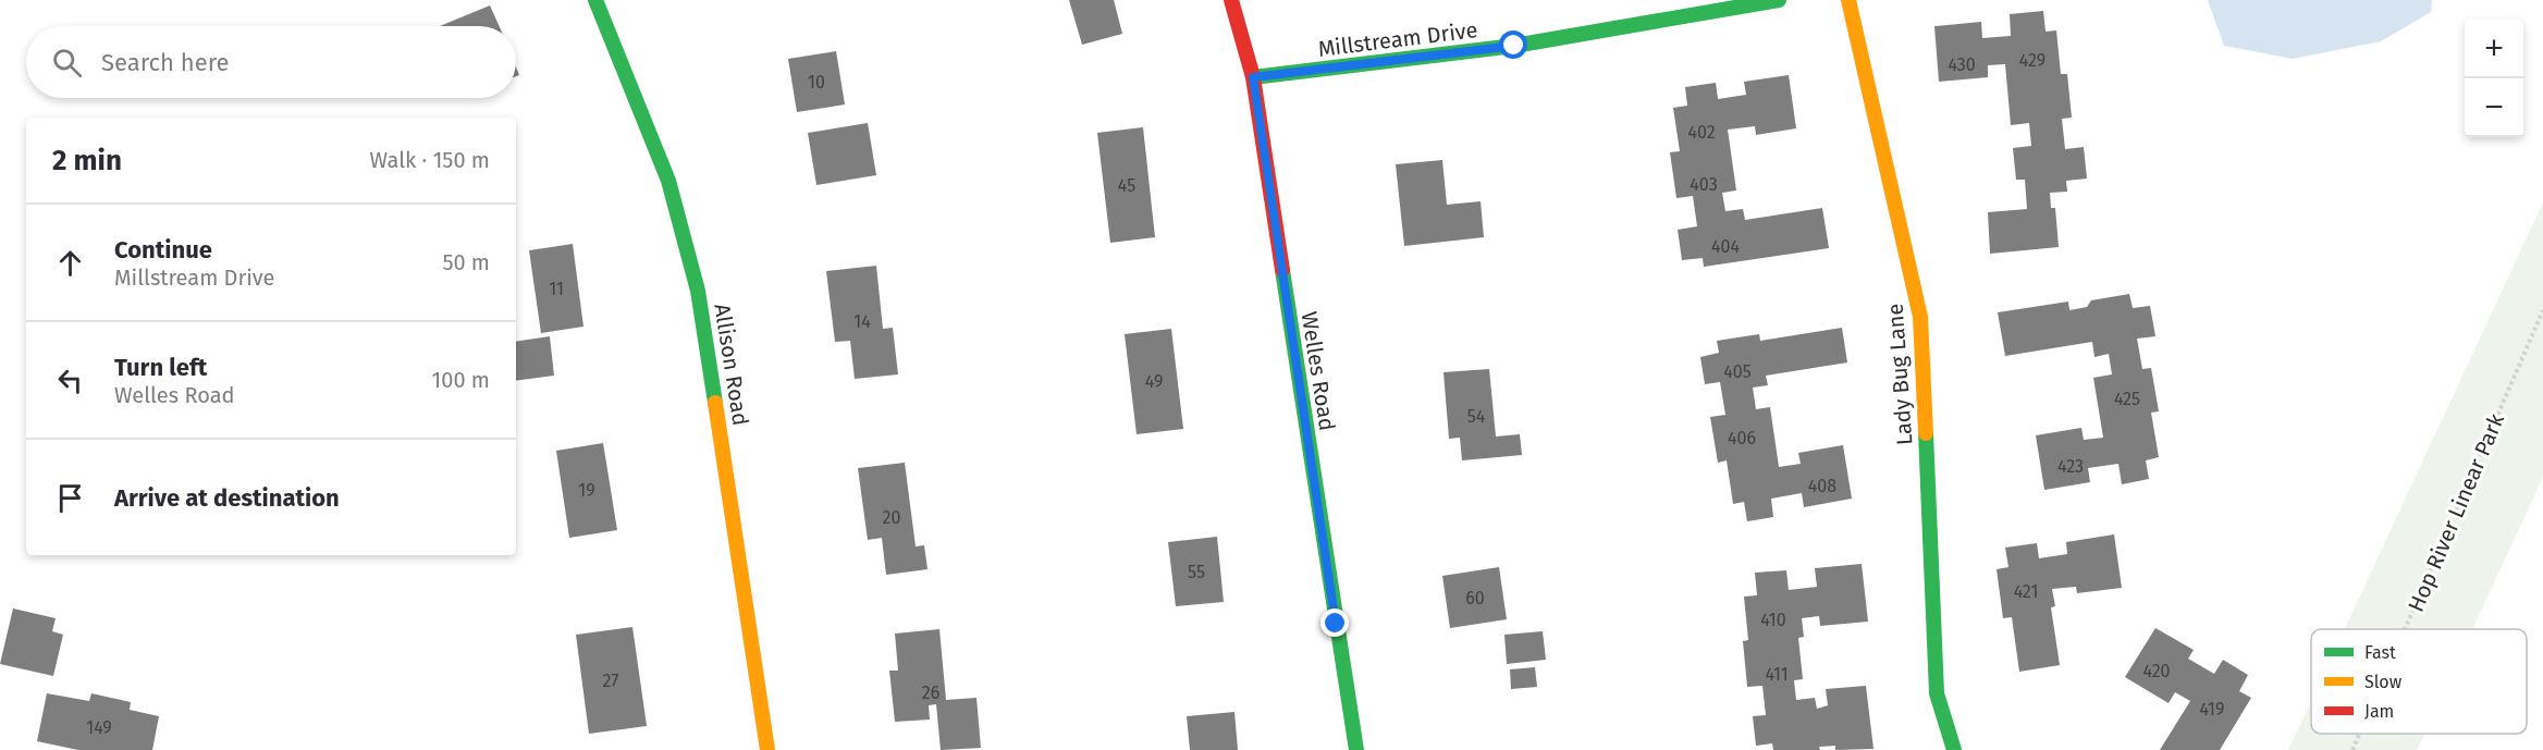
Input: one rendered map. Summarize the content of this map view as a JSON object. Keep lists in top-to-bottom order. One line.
{"streets":{"street":["Millstream Drive","Allison Road","Welles Road","Lady Bug Lane"],"path":["Hop River Linear Park"]},"crossings":[["Millstream Drive","Welles Road"]],"house_numbers":["429","430","10","402","403","45","404","11","14","405","49","425","54","406","423","408","19","20","55","421","60","410","420","411","27","26","419","149"],"legend":["Fast","Slow","Jam"],"page":{"map_buttons":["+","−"],"search":"Search here","heading":["2 min","Walk · 150 m"],"list":[["Continue","Millstream Drive","50 m"],["Turn left","Welles Road","100 m"],"Arrive at destination"]}}
